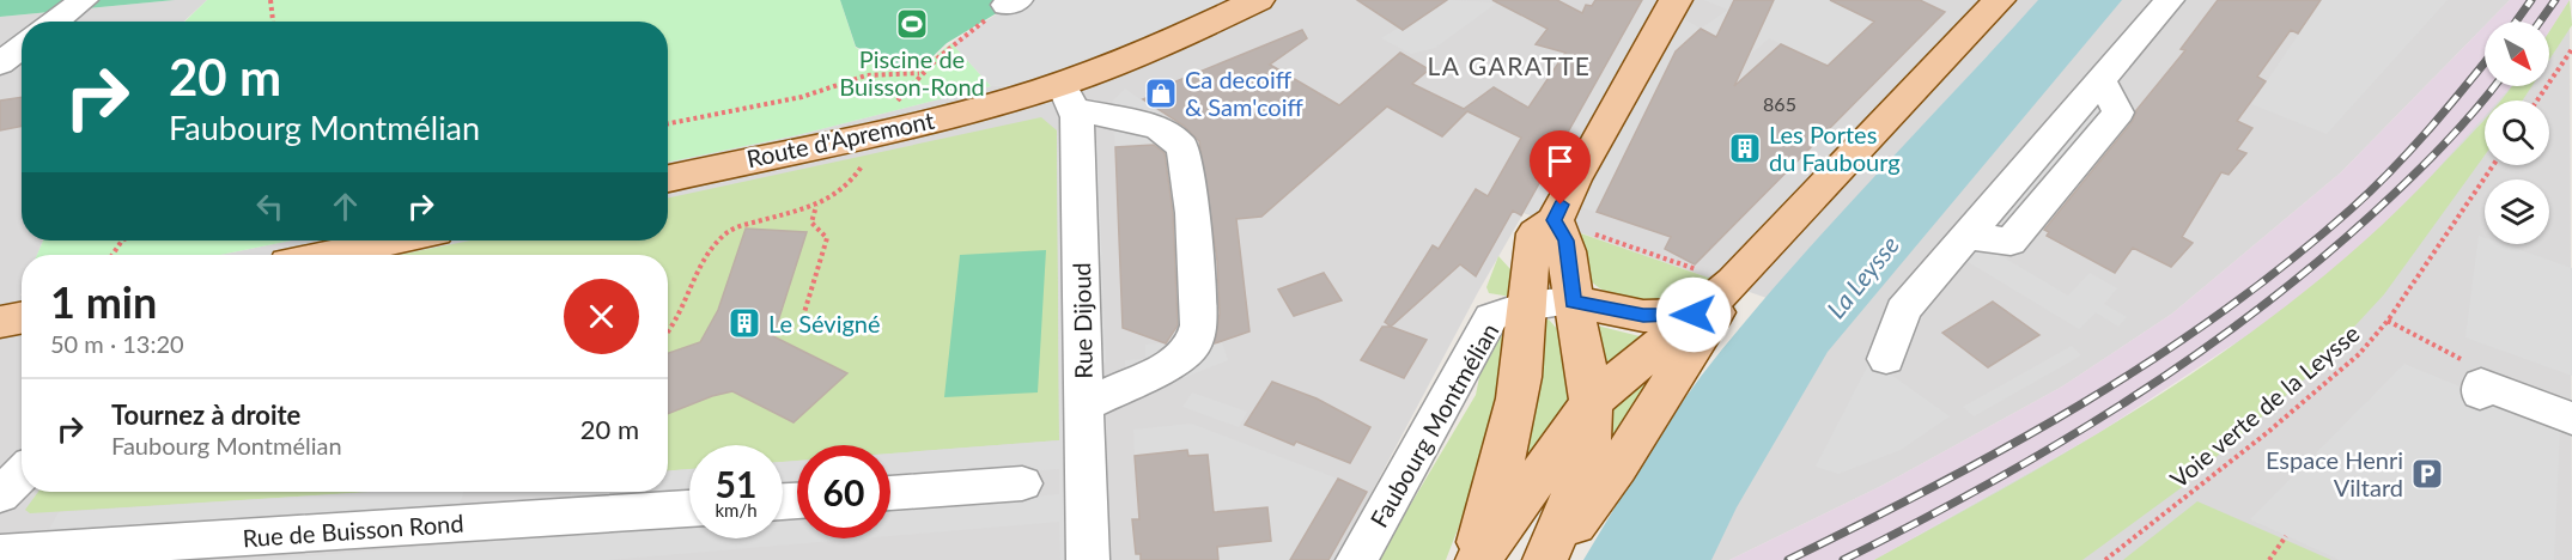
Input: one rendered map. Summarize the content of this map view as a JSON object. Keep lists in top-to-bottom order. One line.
{"streets":{"main road":["Route d'Apremont","Faubourg Montmélian"],"street":["Rue Dijoud","Rue de Buisson Rond"],"path":["Voie verte de la Leysse"]},"crossings":[["Route d'Apremont","Rue Dijoud"]],"districts":["LA GARATTE"],"water":["La Leysse"],"places":{"sports":["Piscine de Buisson-Rond"],"shop":["Ca decoiff & Sam'coiff"],"building":["Les Portes du Faubourg","Le Sévigné"],"parking":["Espace Henri Viltard"]},"house_numbers":["865"],"north":"bottom right","page":{"turn":["20 m","Faubourg Montmélian"],"heading":["1 min","50 m · 13:20"],"list":[{"name":"Tournez à droite","note":"Faubourg Montmélian","value":"20 m"}],"speed":"51 km/h","limit":"60"}}
